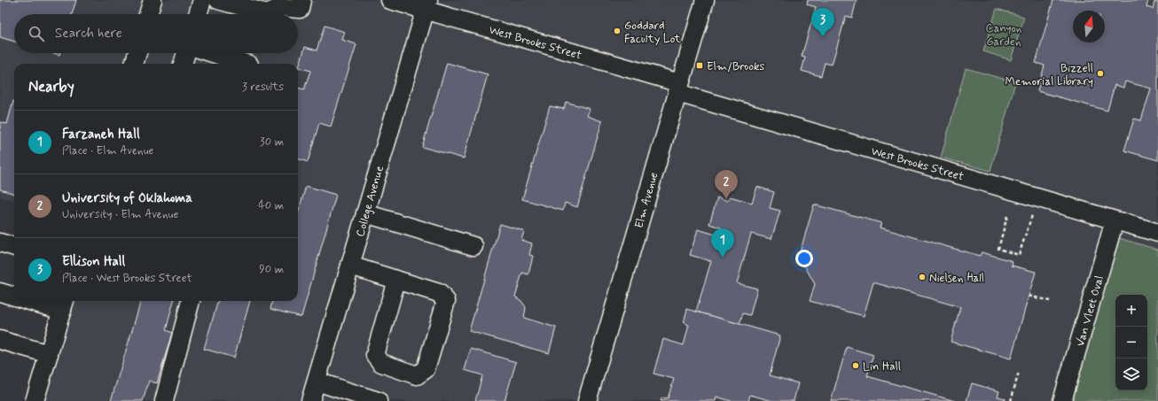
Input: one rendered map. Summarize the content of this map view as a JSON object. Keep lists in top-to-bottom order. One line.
{"streets":{"street":["West Brooks Street","Elm Avenue","College Avenue","Van Vleet Oval"]},"crossings":[["West Brooks Street","Elm Avenue"],["West Brooks Street","College Avenue"],["West Brooks Street","Van Vleet Oval"]],"parks":["Canyon Garden"],"places":{"other":["Goddard Faculty Lot","Bizzell Memorial Library","Nielsen Hall","Lin Hall"],"transit":["Elm/Brooks"]},"north":"top","page":{"pins":["3","2","1"],"search":"Search here","heading":["Nearby","3 results"],"list":[{"mark":"1","name":"Farzaneh Hall","note":"Place · Elm Avenue","value":"30 m"},{"mark":"2","name":"University of Oklahoma","note":"University · Elm Avenue","value":"40 m"},{"mark":"3","name":"Ellison Hall","note":"Place · West Brooks Street","value":"90 m"}],"map_buttons":["+","−"]}}
